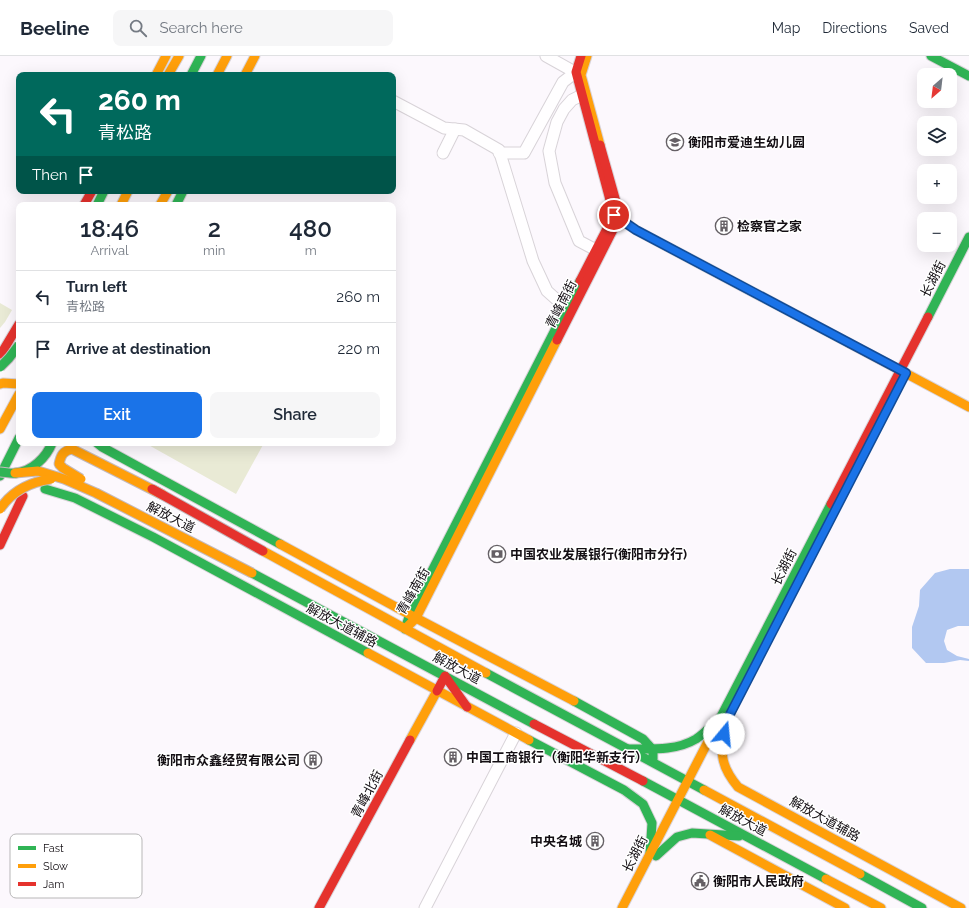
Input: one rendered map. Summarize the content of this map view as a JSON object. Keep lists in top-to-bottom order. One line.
{"streets":{"main road":["长湖街","青峰南街","解放大道","解放大道辅路","青峰北街"]},"crossings":[["长湖街","解放大道"],["长湖街","解放大道辅路"],["青峰南街","解放大道"],["解放大道","青峰北街"],["解放大道辅路","青峰北街"]],"places":{"school or university":["衡阳市爱迪生幼儿园"],"building":["检察官之家","中国工商银行（衡阳华新支行）","衡阳市众鑫经贸有限公司","中央名城"],"bank":["中国农业发展银行(衡阳市分行)"],"public building":["衡阳市人民政府"]},"legend":["Fast","Slow","Jam"],"north":"bottom left","page":{"header":"Beeline","search":"Search here","nav":["Map","Directions","Saved"],"map_buttons":["+","−"],"turn":["260 m","青松路"],"then":"Then","eta":["18:46","Arrival","2","min","480","m"],"list":[{"name":"Turn left","note":"青松路","value":"260 m"},{"name":"Arrive at destination","value":"220 m"}],"buttons":["Exit","Share"]}}
